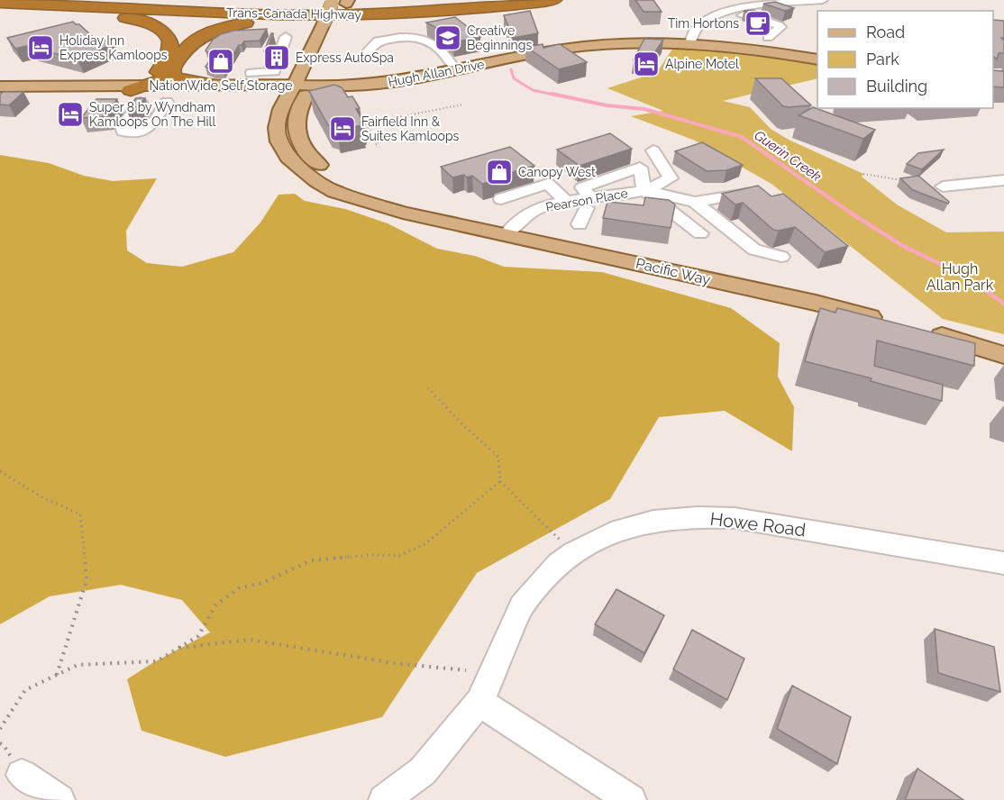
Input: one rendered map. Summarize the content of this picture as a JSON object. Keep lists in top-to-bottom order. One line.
{"streets":{"highway":["Trans-Canada Highway"],"main road":["Hugh Allan Drive","Pacific Way"],"street":["Pearson Place","Howe Road"]},"crossings":[["Hugh Allan Drive","Pacific Way"],["Pearson Place","Pacific Way"]],"water":["Guerin Creek"],"parks":["Hugh Allan Park"],"places":{"cafe":["Tim Hortons"],"school or university":["Creative Beginnings"],"hotel":["Holiday Inn Express Kamloops","Alpine Motel","Super 8 by Wyndham Kamloops On The Hill","Fairfield Inn & Suites Kamloops"],"building":["Express AutoSpa"],"shop":["NationWide Self Storage","Canopy West"]},"legend":["Road","Park","Building"]}
